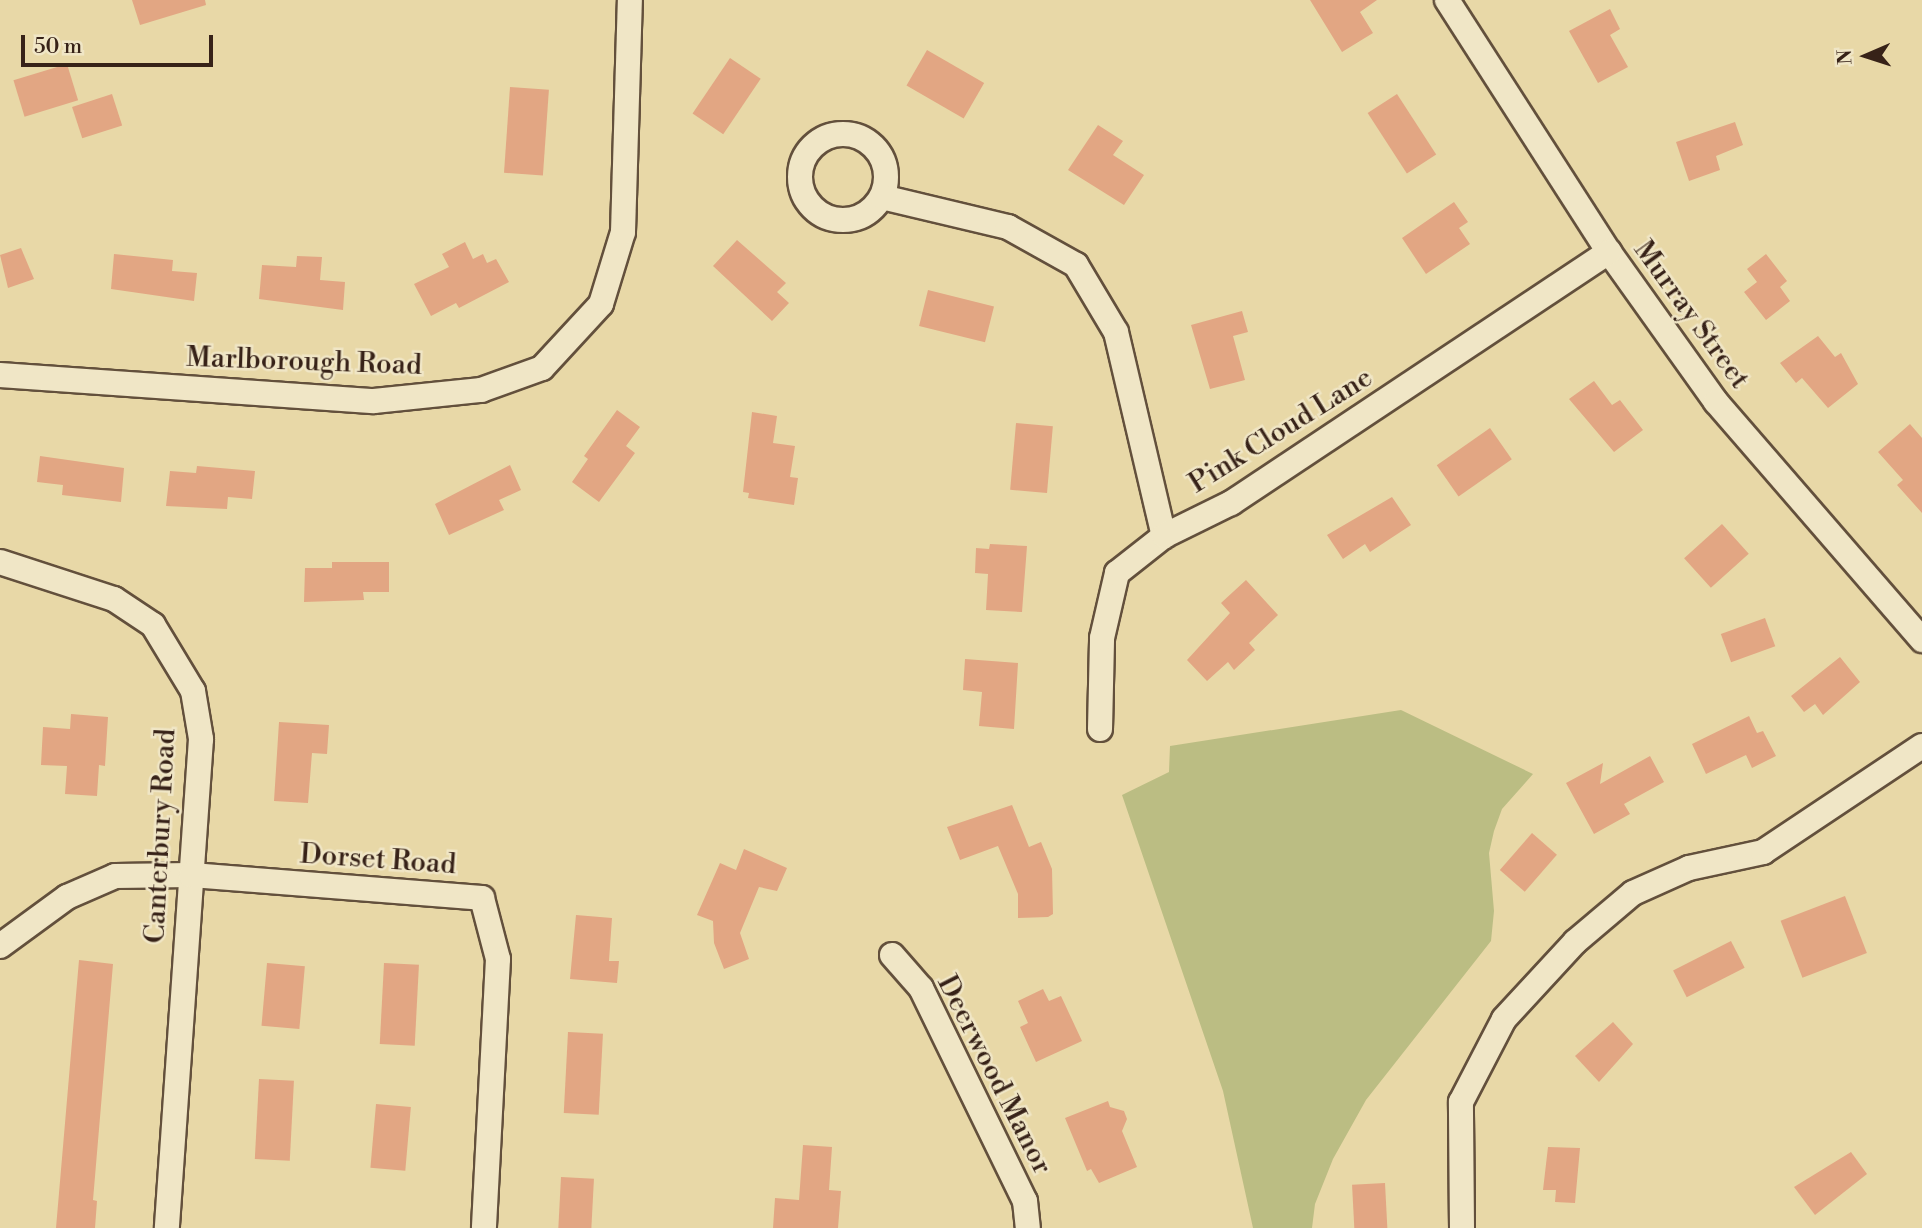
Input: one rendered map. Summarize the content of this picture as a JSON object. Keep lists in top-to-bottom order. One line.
{"streets":{"street":["Murray Street","Marlborough Road","Pink Cloud Lane","Canterbury Road","Dorset Road","Deerwood Manor"]},"crossings":[["Murray Street","Pink Cloud Lane"],["Canterbury Road","Dorset Road"]],"scale_bar":"50 m","north":"left"}
